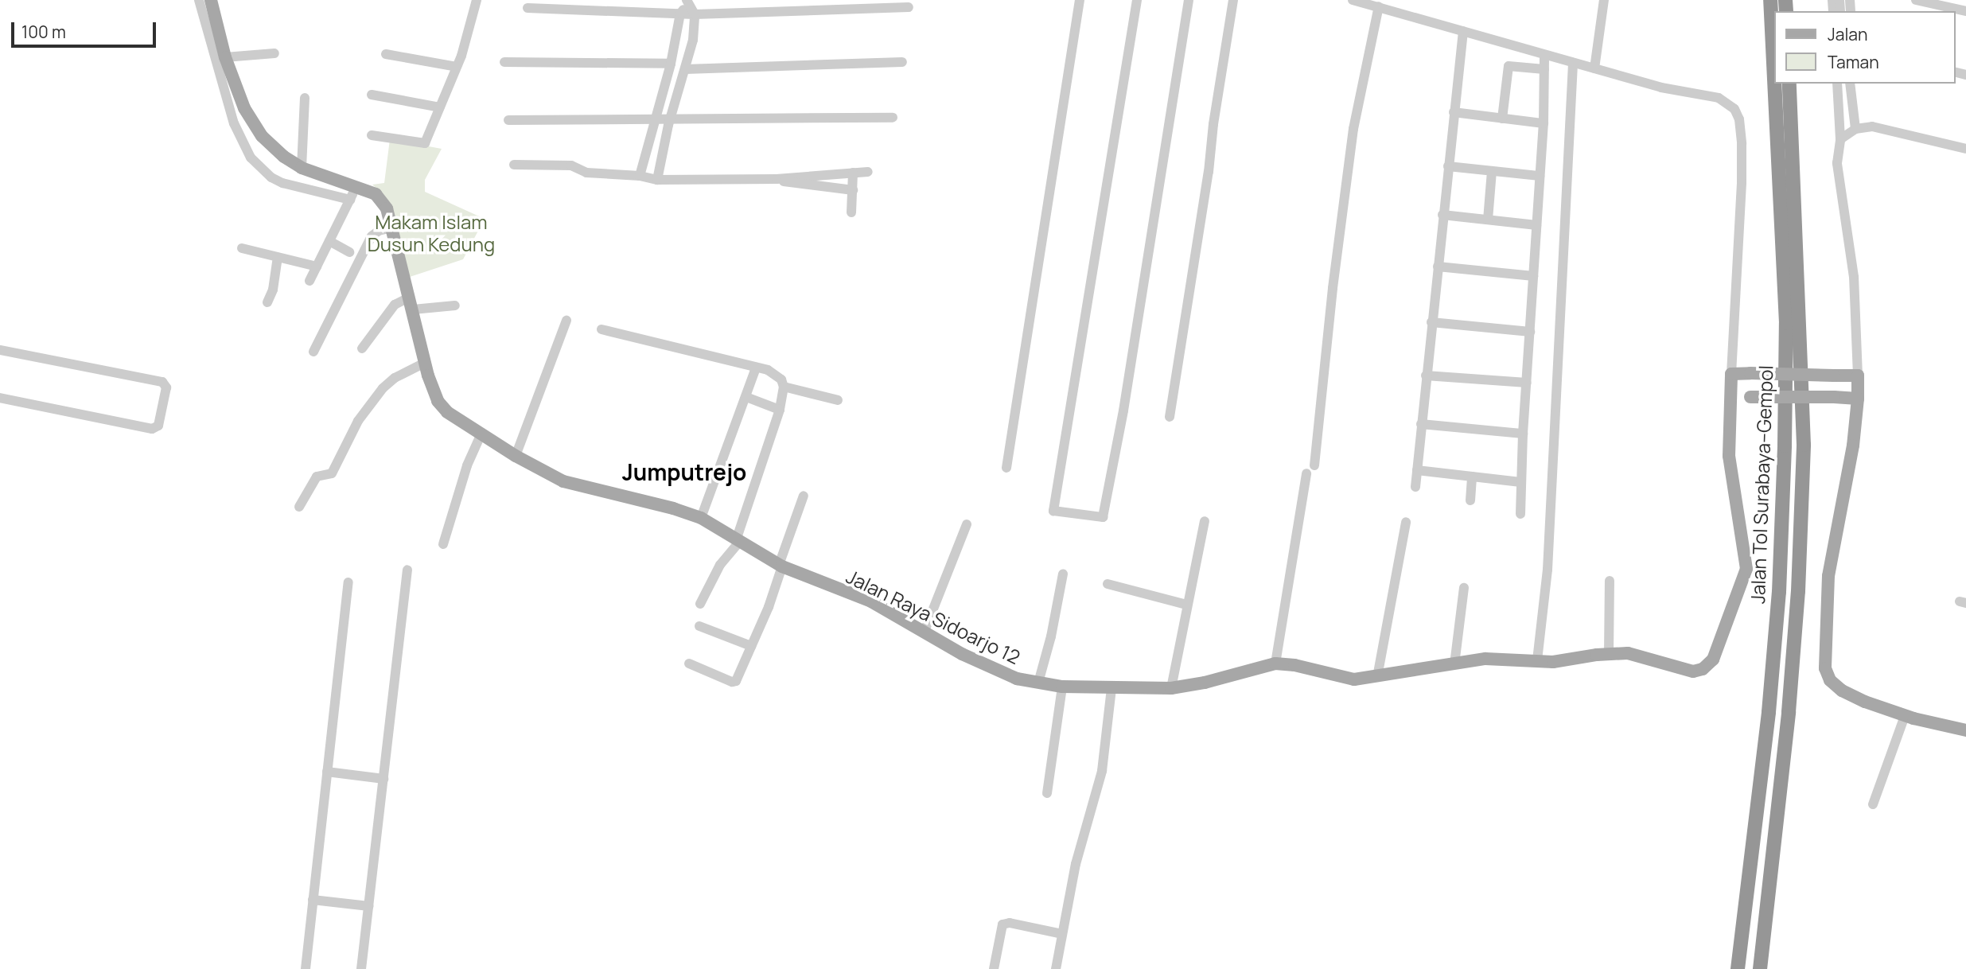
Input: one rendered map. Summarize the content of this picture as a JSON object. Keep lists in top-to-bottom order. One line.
{"streets":{"highway":["Jalan Tol Surabaya–Gempol"],"main road":["Jalan Raya Sidoarjo 12"]},"districts":["Jumputrejo"],"parks":["Makam Islam Dusun Kedung"],"legend":["Jalan","Taman"],"scale_bar":"100 m"}
